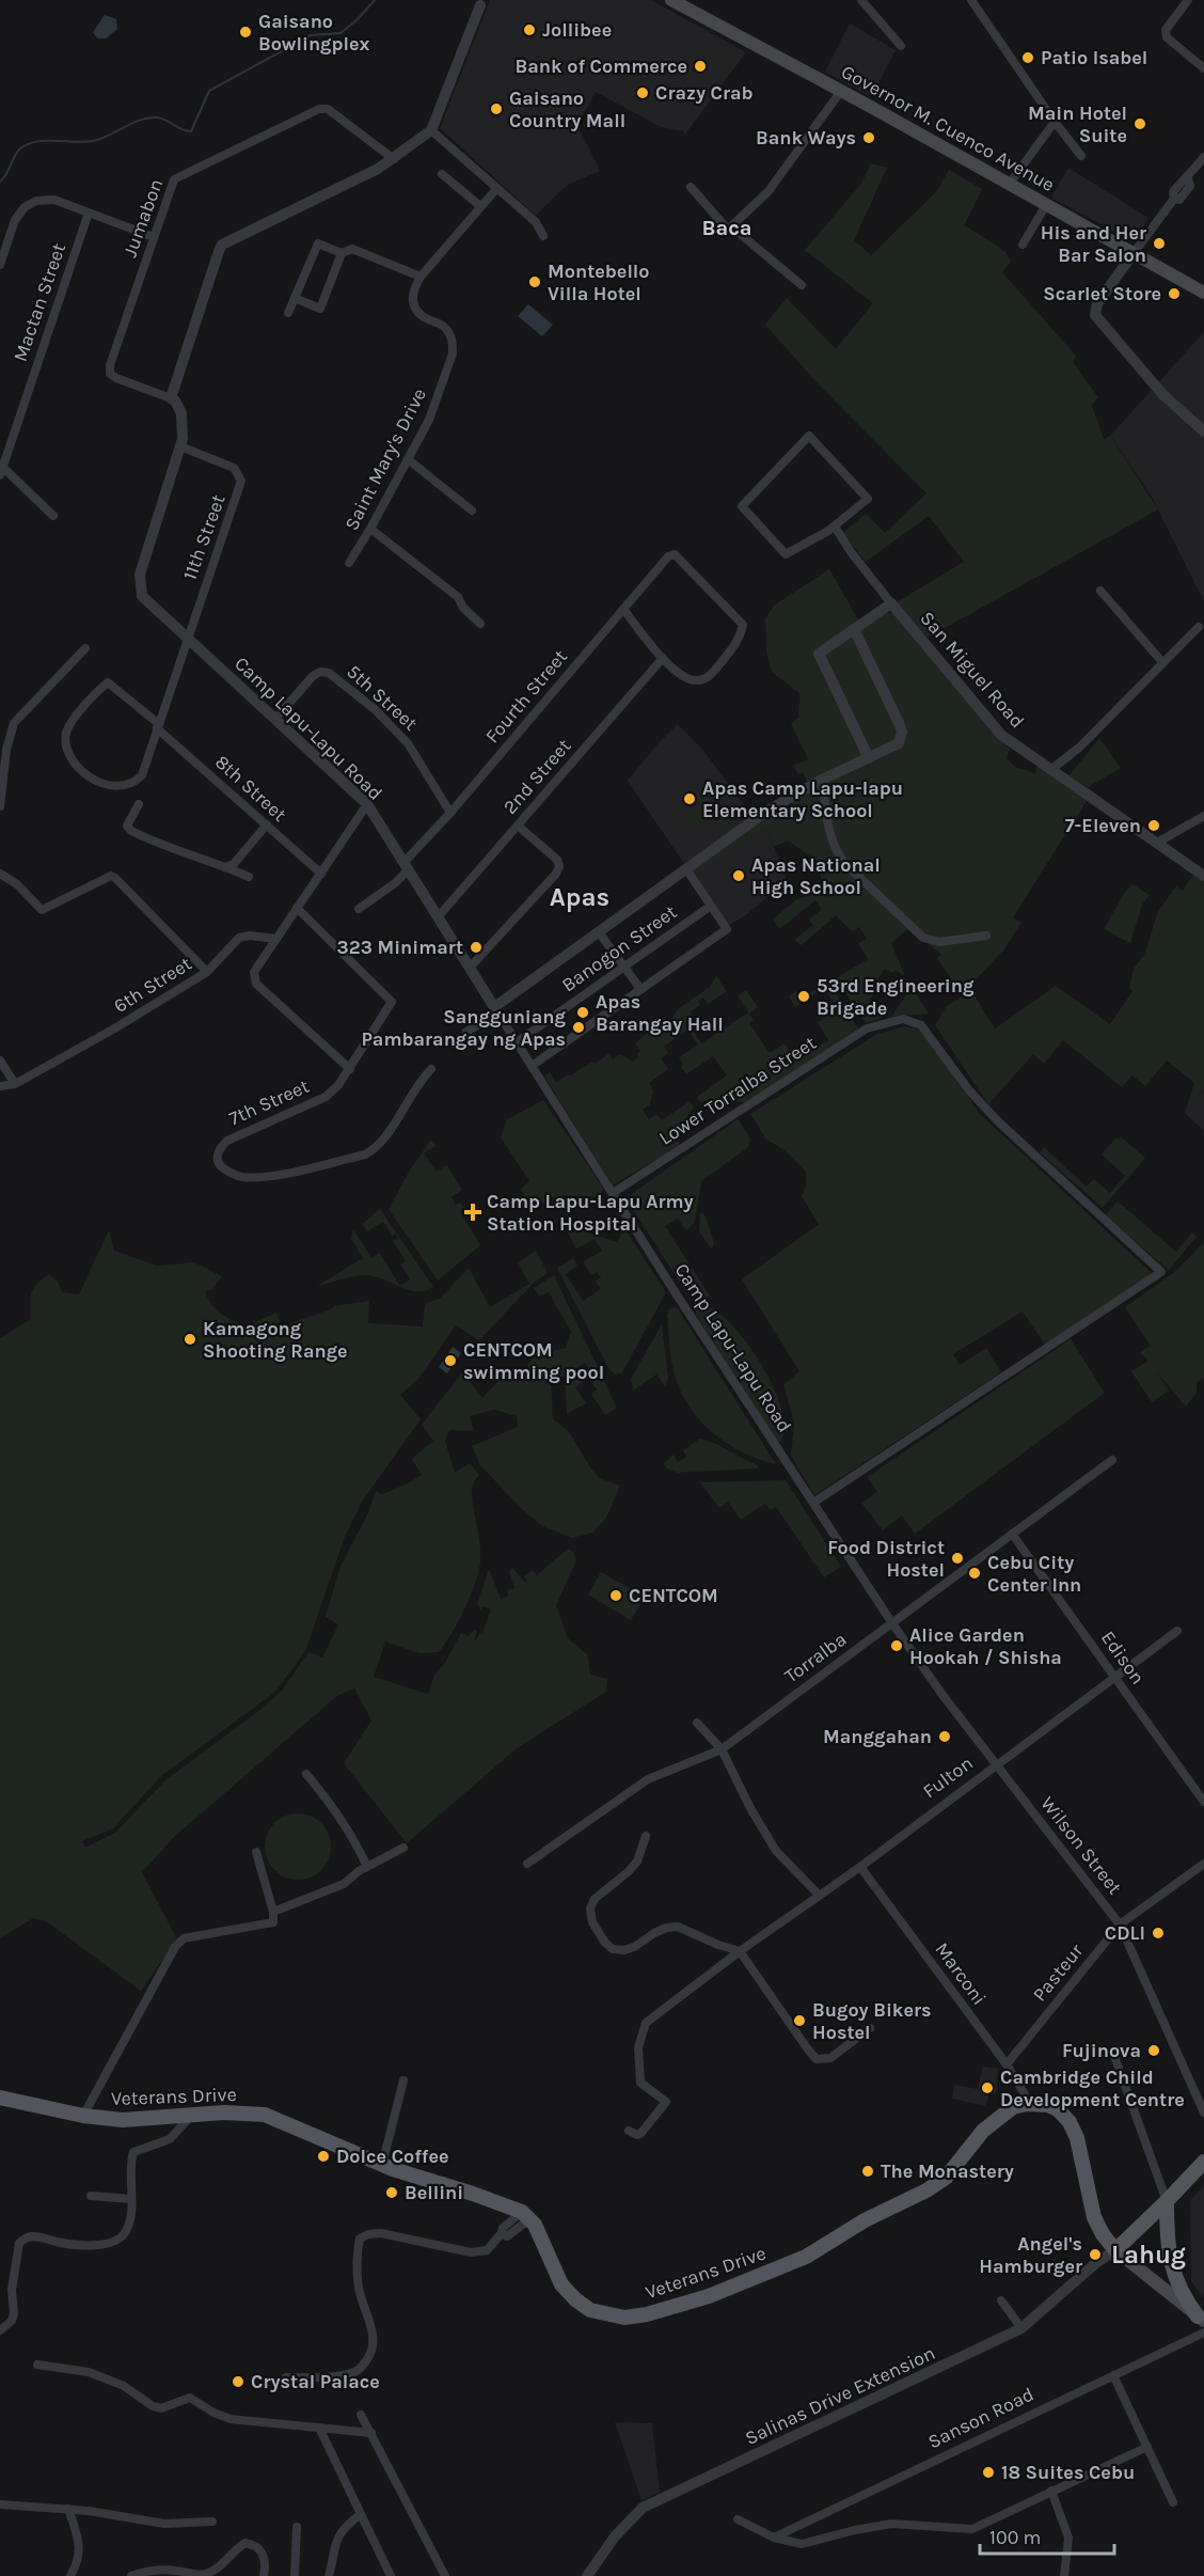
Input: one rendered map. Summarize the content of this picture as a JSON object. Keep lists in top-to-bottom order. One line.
{"streets":{"main road":["Governor M. Cuenco Avenue","Veterans Drive"],"street":["Jumabon","Mactan Street","Saint Mary's Drive","11th Street","San Miguel Road","Fourth Street","5th Street","Camp Lapu-Lapu Road","2nd Street","8th Street","Banogon Street","6th Street","Lower Torralba Street","7th Street","Torralba","Edison","Fulton","Wilson Street","Pasteur","Marconi","Salinas Drive Extension","Sanson Road"]},"crossings":[["Jumabon","Camp Lapu-Lapu Road"],["11th Street","Camp Lapu-Lapu Road"],["11th Street","8th Street"],["Fourth Street","5th Street"],["Fourth Street","Camp Lapu-Lapu Road"],["Fourth Street","2nd Street"],["5th Street","Camp Lapu-Lapu Road"],["Camp Lapu-Lapu Road","2nd Street"],["Camp Lapu-Lapu Road","Banogon Street"],["Camp Lapu-Lapu Road","Lower Torralba Street"],["Camp Lapu-Lapu Road","Torralba"],["Camp Lapu-Lapu Road","Wilson Street"],["Torralba","Edison"],["Torralba","Wilson Street"],["Edison","Fulton"],["Fulton","Wilson Street"],["Fulton","Marconi"],["Wilson Street","Pasteur"],["Pasteur","Marconi"],["Marconi","Veterans Drive"]],"districts":["Baca","Apas","Lahug"],"places":{"other":["Jollibee","Gaisano Bowlingplex","Patio Isabel","Bank of Commerce","Crazy Crab","Gaisano Country Mall","Main Hotel Suite","Bank Ways","His and Her Bar Salon","Montebello Villa Hotel","Scarlet Store","Apas Camp Lapu-lapu Elementary School","7-Eleven","Apas National High School","323 Minimart","53rd Engineering Brigade","Apas Barangay Hall","Sangguniang Pambarangay ng Apas","Kamagong Shooting Range","CENTCOM swimming pool","Food District Hostel","Cebu City Center Inn","CENTCOM","Alice Garden Hookah / Shisha","Manggahan","CDLI","Bugoy Bikers Hostel","Fujinova","Cambridge Child Development Centre","Dolce Coffee","The Monastery","Bellini","Angel's Hamburger","Crystal Palace","18 Suites Cebu"],"health":["Camp Lapu-Lapu Army Station Hospital"]},"scale_bar":"100 m"}
